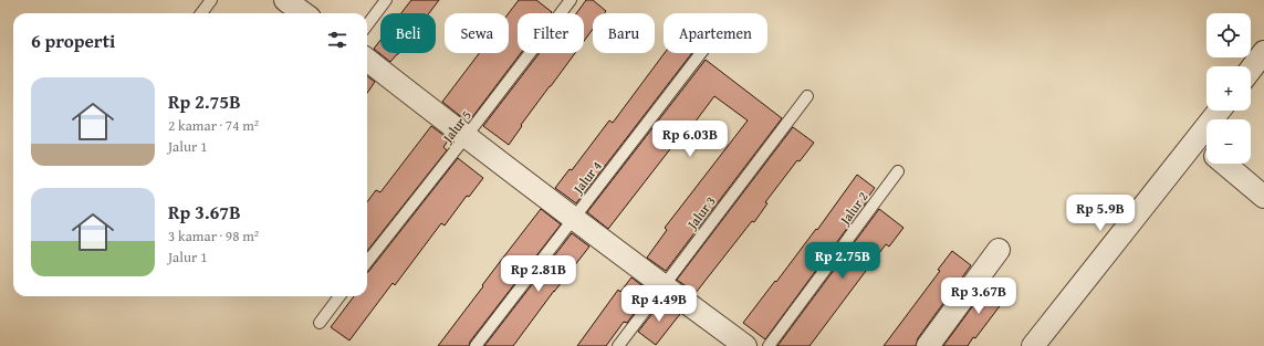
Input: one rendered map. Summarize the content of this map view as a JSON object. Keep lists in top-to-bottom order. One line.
{"streets":{"lane":["Jalur 5","Jalur 4","Jalur 2","Jalur 3"]},"page":{"map_buttons":["+","−"],"chip":["Beli","Sewa","Filter","Baru","Apartemen"],"heading":"6 properti","list":[{"name":"Rp 2.75B","note":"2 kamar · 74 m² · Jalur 1"},{"name":"Rp 3.67B","note":"3 kamar · 98 m² · Jalur 1"}],"price":["Rp 6.03B","Rp 5.9B","Rp 2.75B","Rp 2.81B","Rp 3.67B","Rp 4.49B"]}}
